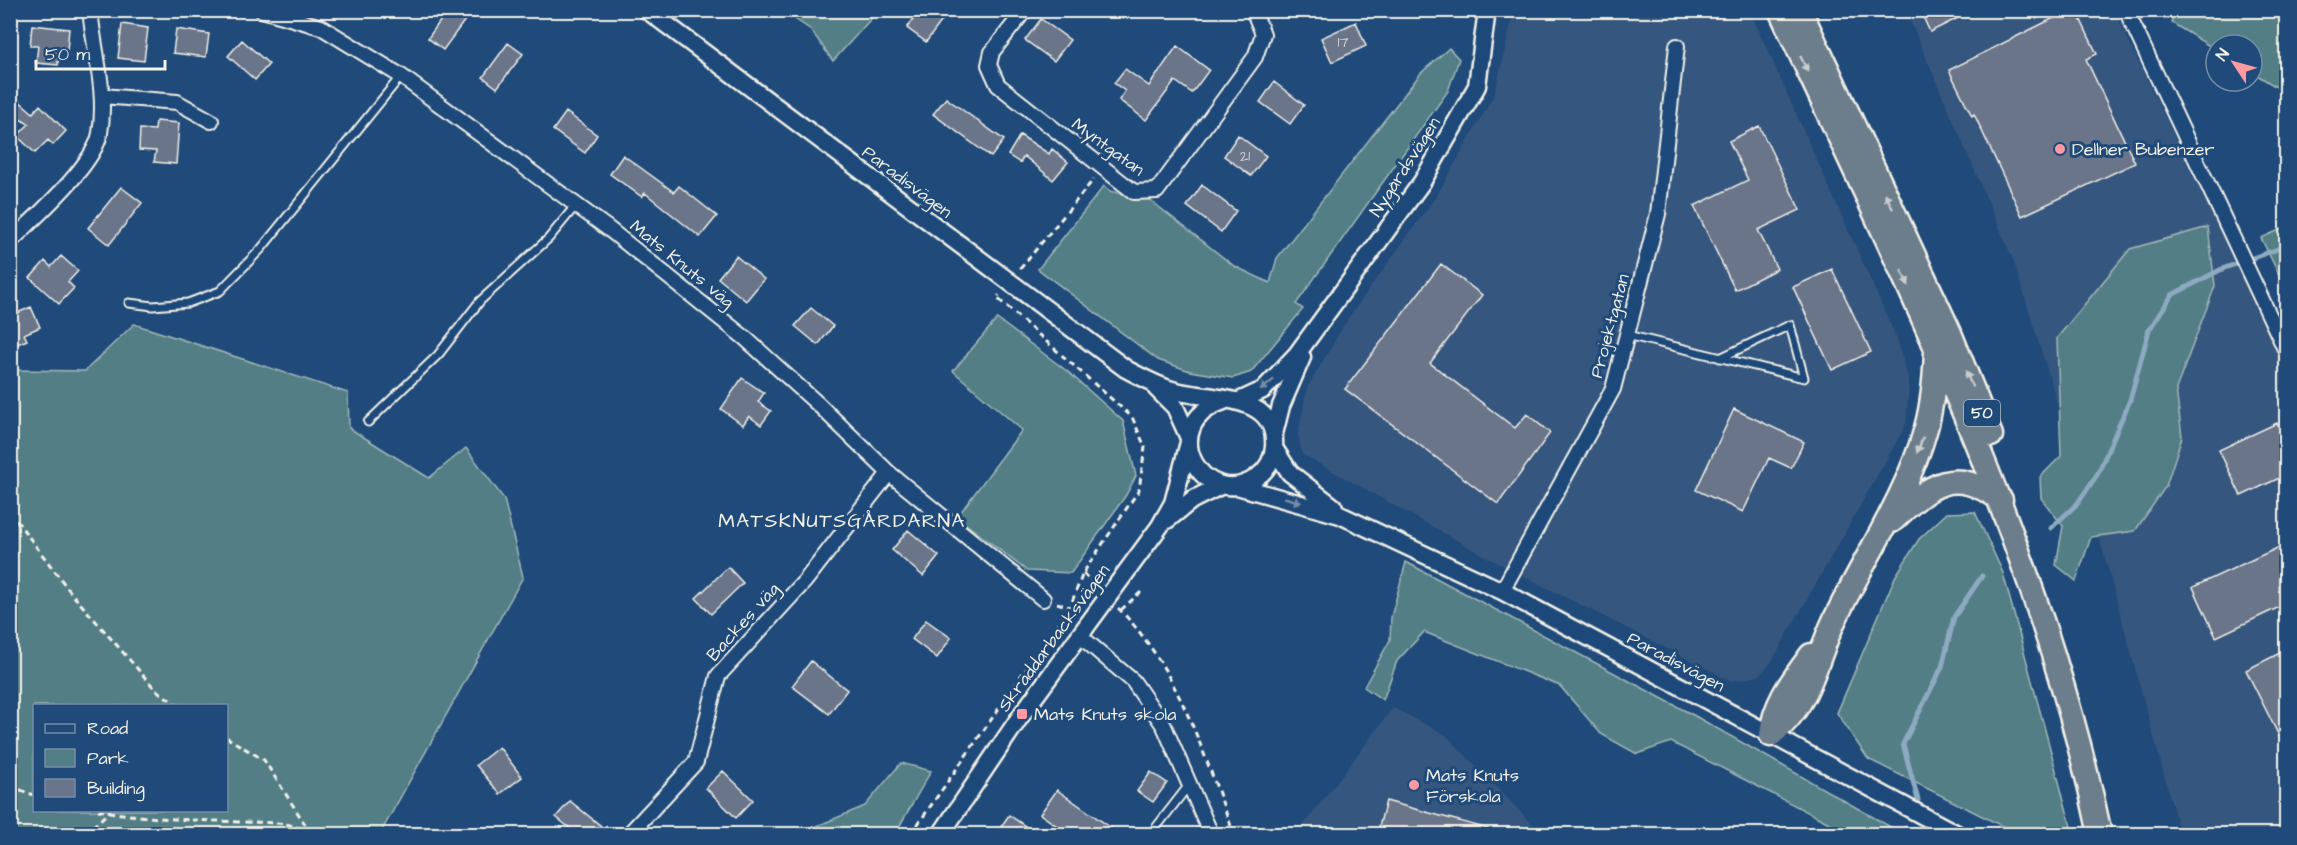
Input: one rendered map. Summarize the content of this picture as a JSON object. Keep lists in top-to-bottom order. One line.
{"streets":{"highway":["50"],"street":["Myntgatan","Nygårdsvägen","Paradisvägen","Mats Knuts väg","Projektgatan","Backes väg","Skräddarbacksvägen"]},"crossings":[["Nygårdsvägen","Paradisvägen"],["Nygårdsvägen","Skräddarbacksvägen"],["Paradisvägen","Projektgatan"],["Paradisvägen","Skräddarbacksvägen"],["Mats Knuts väg","Backes väg"]],"districts":["MATSKNUTSGÅRDARNA"],"places":{"other":["Dellner Bubenzer","Mats Knuts Förskola"],"transit":["Mats Knuts skola"]},"house_numbers":["17","21"],"legend":["Road","Park","Building"],"scale_bar":"50 m","north":"top left"}
